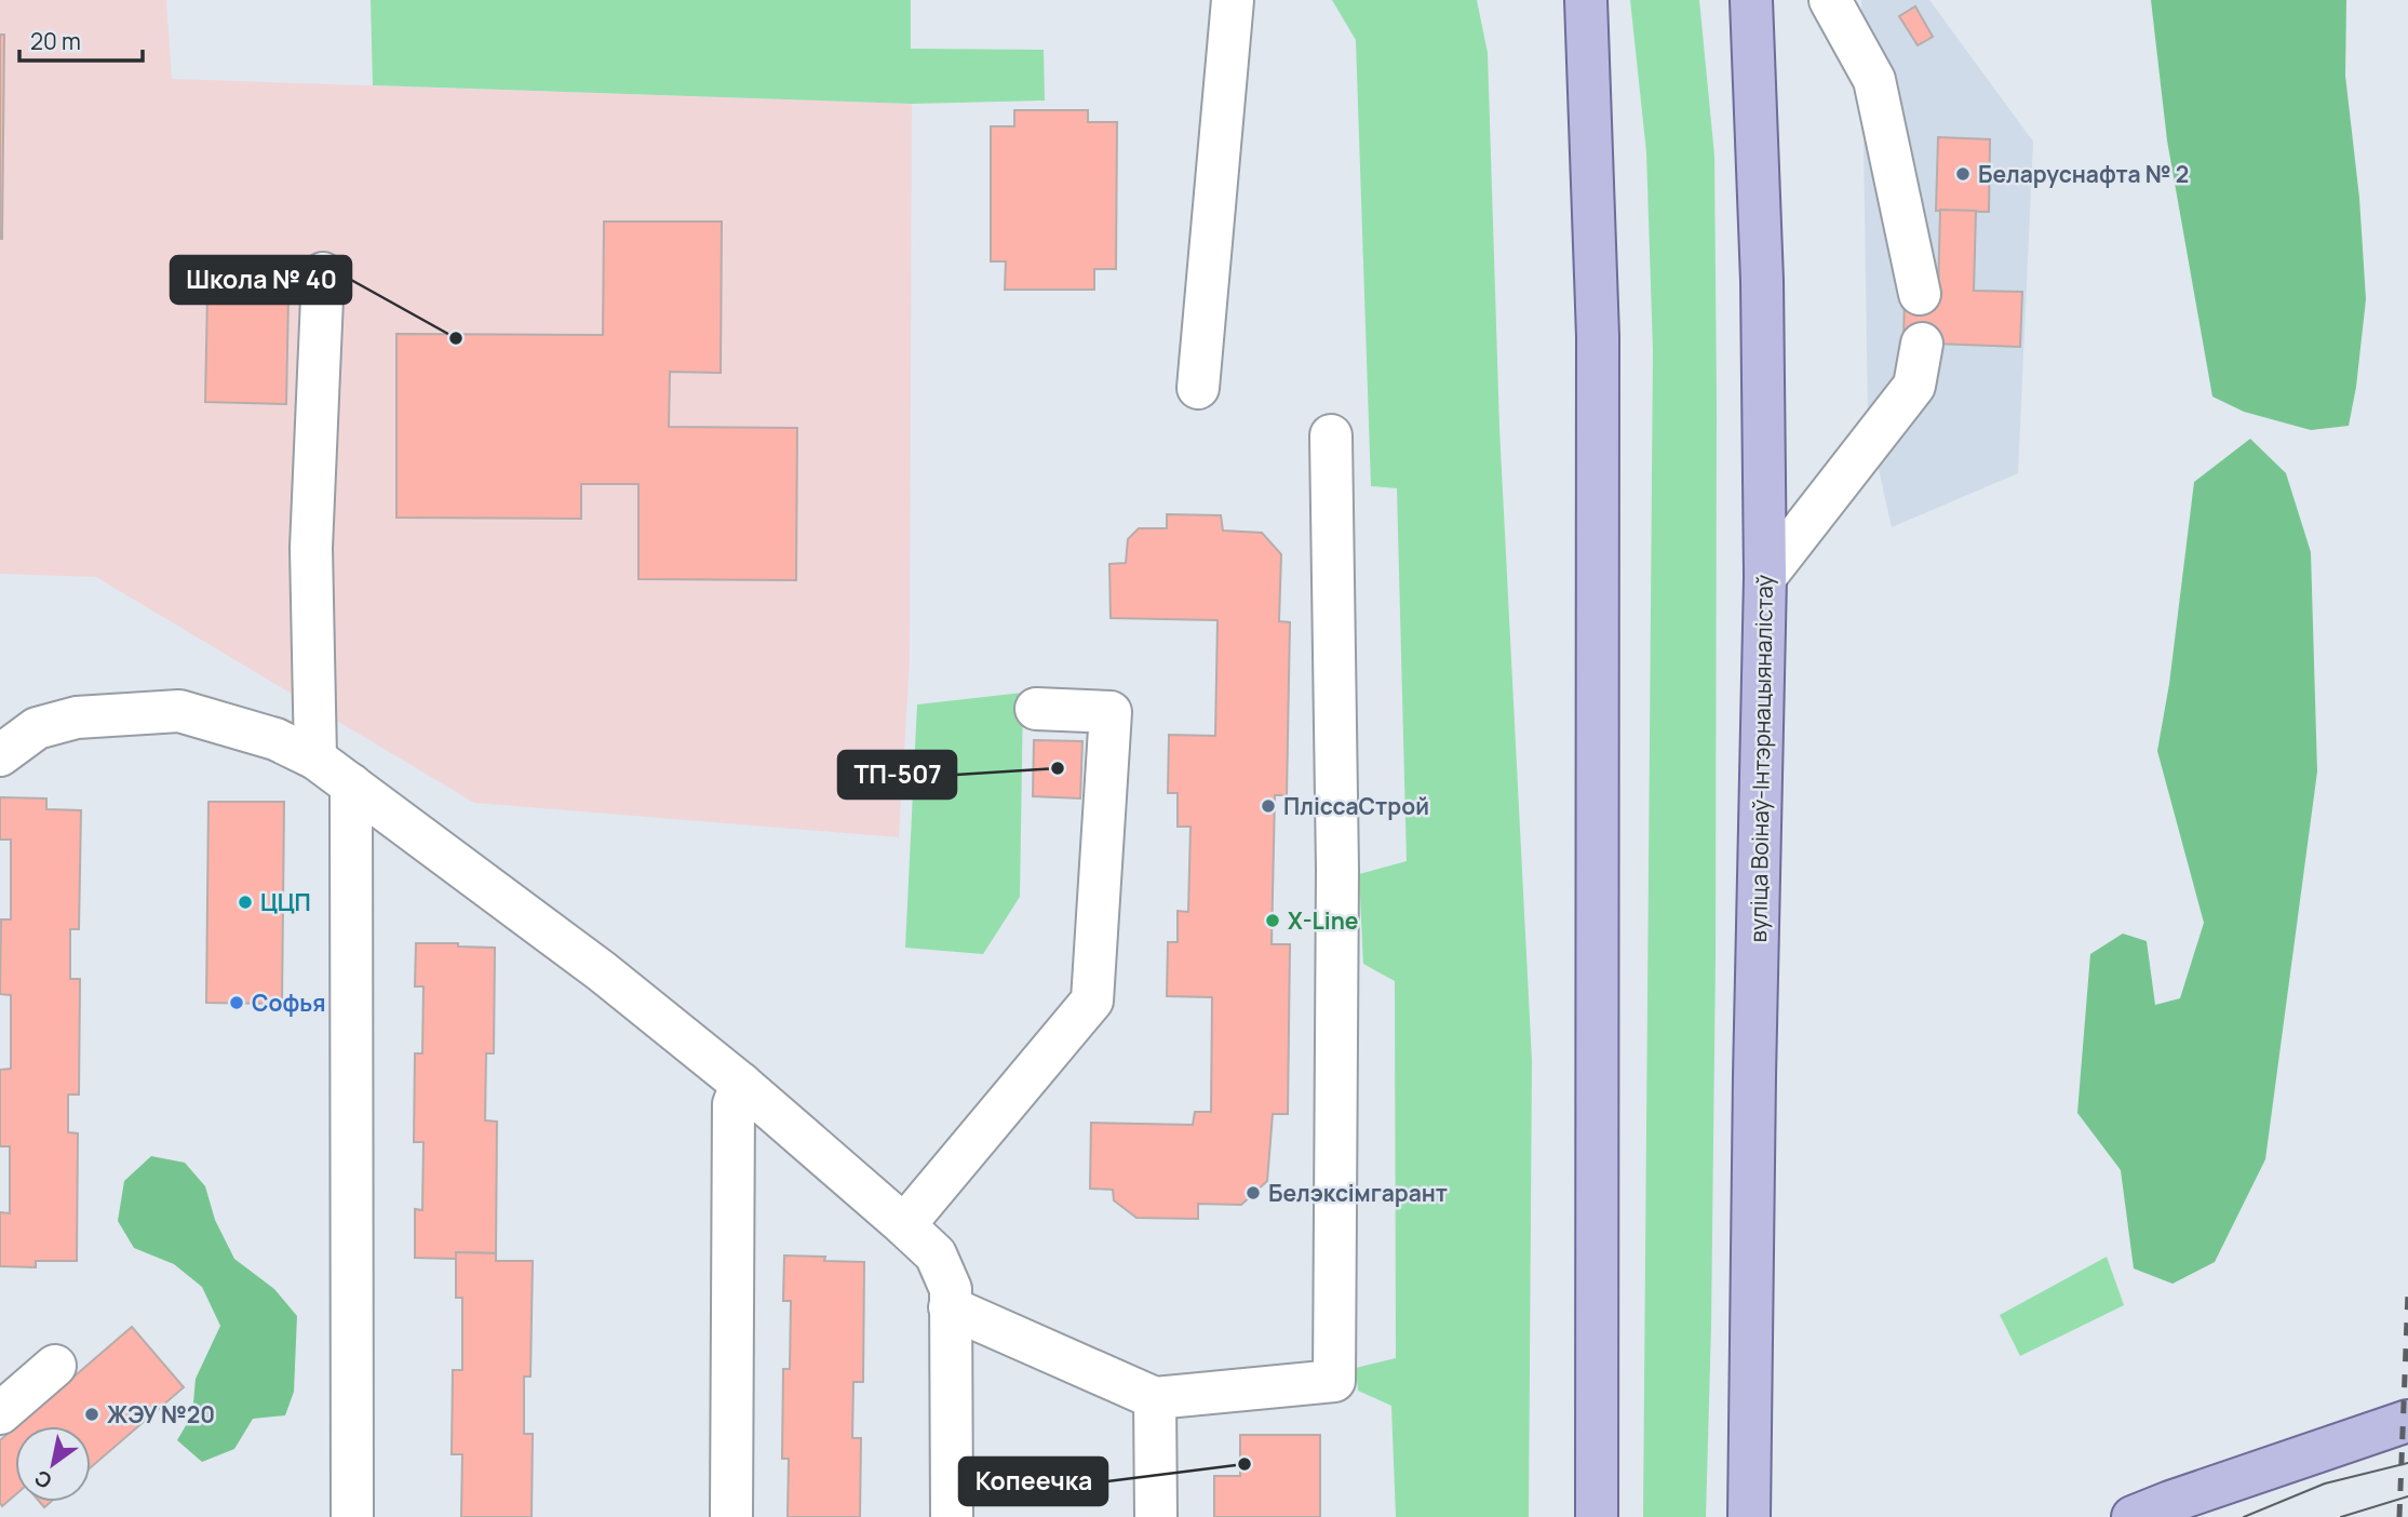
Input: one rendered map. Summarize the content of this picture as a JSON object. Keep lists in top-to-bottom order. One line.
{"streets":{"main road":["вуліца Воінаў-Інтэрнацыяналістаў"]},"places":["Беларуснафта № 2","Школа № 40","ТП-507","ПліссаСтрой","ЦЦП","X-Line","Софья","Белэксімгарант","ЖЭУ №20","Копеечка"],"scale_bar":"20 m","north":"bottom left"}
